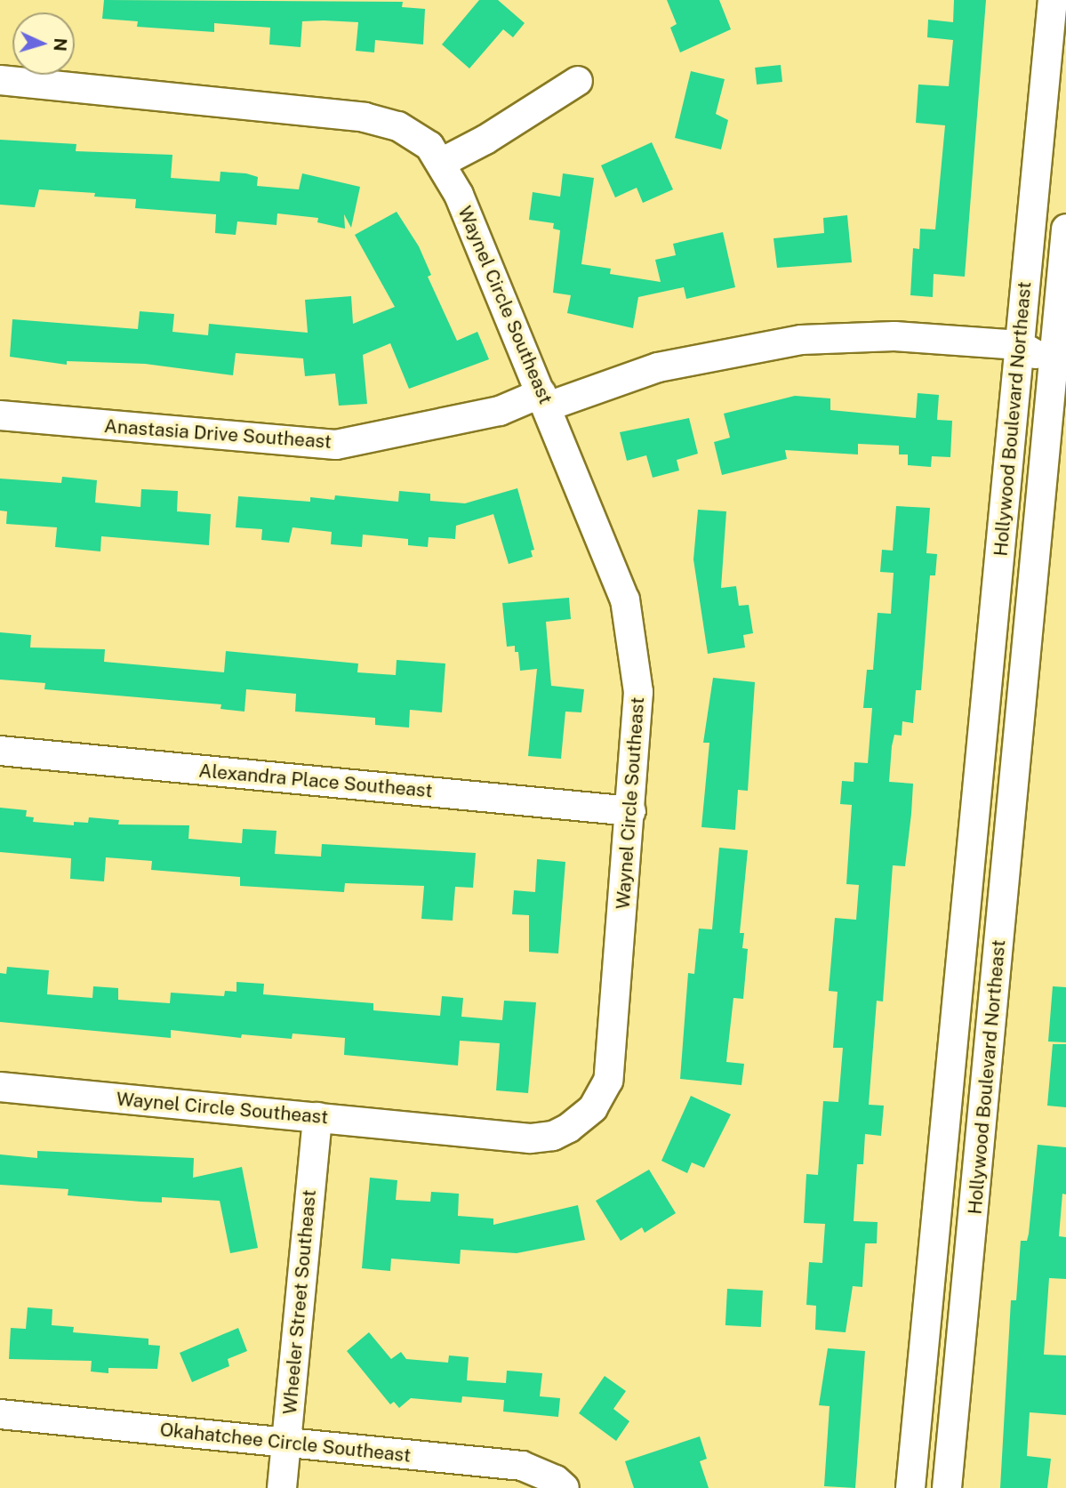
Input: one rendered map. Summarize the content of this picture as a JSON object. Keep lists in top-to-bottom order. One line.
{"streets":{"street":["Waynel Circle Southeast","Hollywood Boulevard Northeast","Anastasia Drive Southeast","Alexandra Place Southeast","Wheeler Street Southeast","Okahatchee Circle Southeast"]},"crossings":[["Waynel Circle Southeast","Anastasia Drive Southeast"],["Waynel Circle Southeast","Alexandra Place Southeast"],["Waynel Circle Southeast","Wheeler Street Southeast"],["Hollywood Boulevard Northeast","Anastasia Drive Southeast"],["Wheeler Street Southeast","Okahatchee Circle Southeast"]],"north":"right"}
